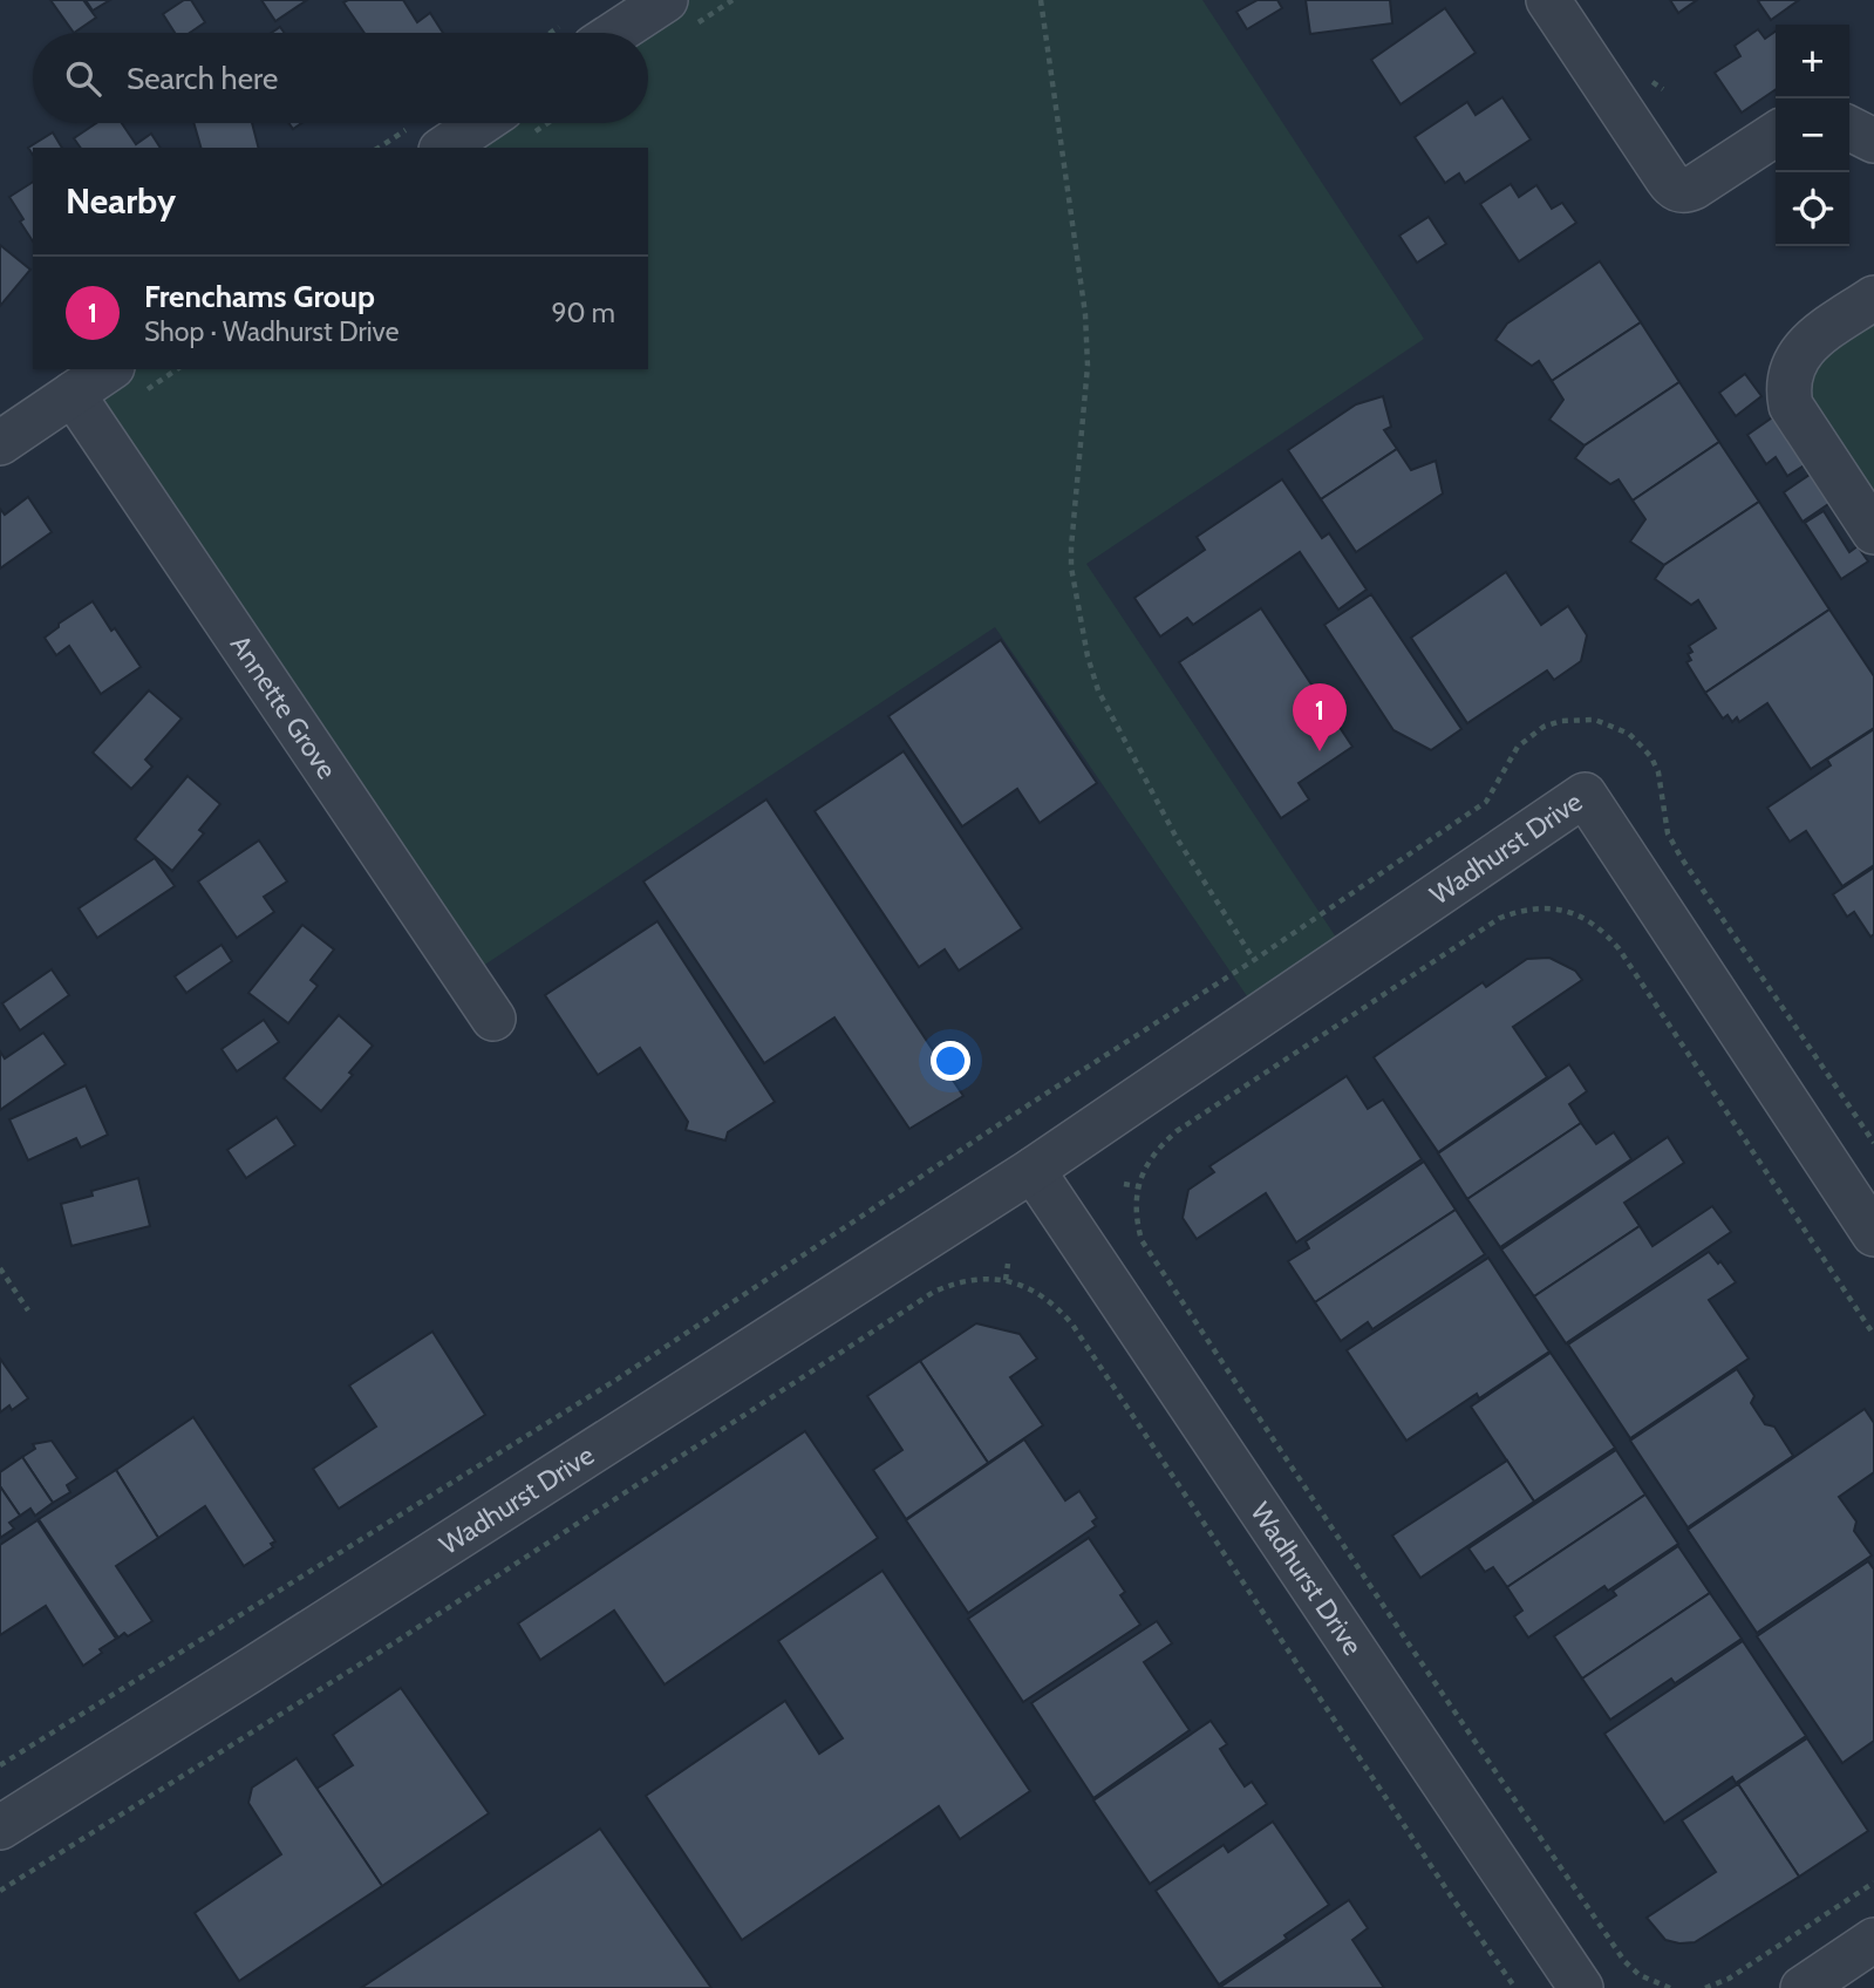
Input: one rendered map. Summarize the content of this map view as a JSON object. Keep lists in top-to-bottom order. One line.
{"streets":{"street":["Annette Grove","Wadhurst Drive"]},"page":{"map_buttons":["+","−"],"search":"Search here","heading":"Nearby","list":[{"mark":"1","name":"Frenchams Group","note":"Shop · Wadhurst Drive","value":"90 m"}],"pins":"1"}}
